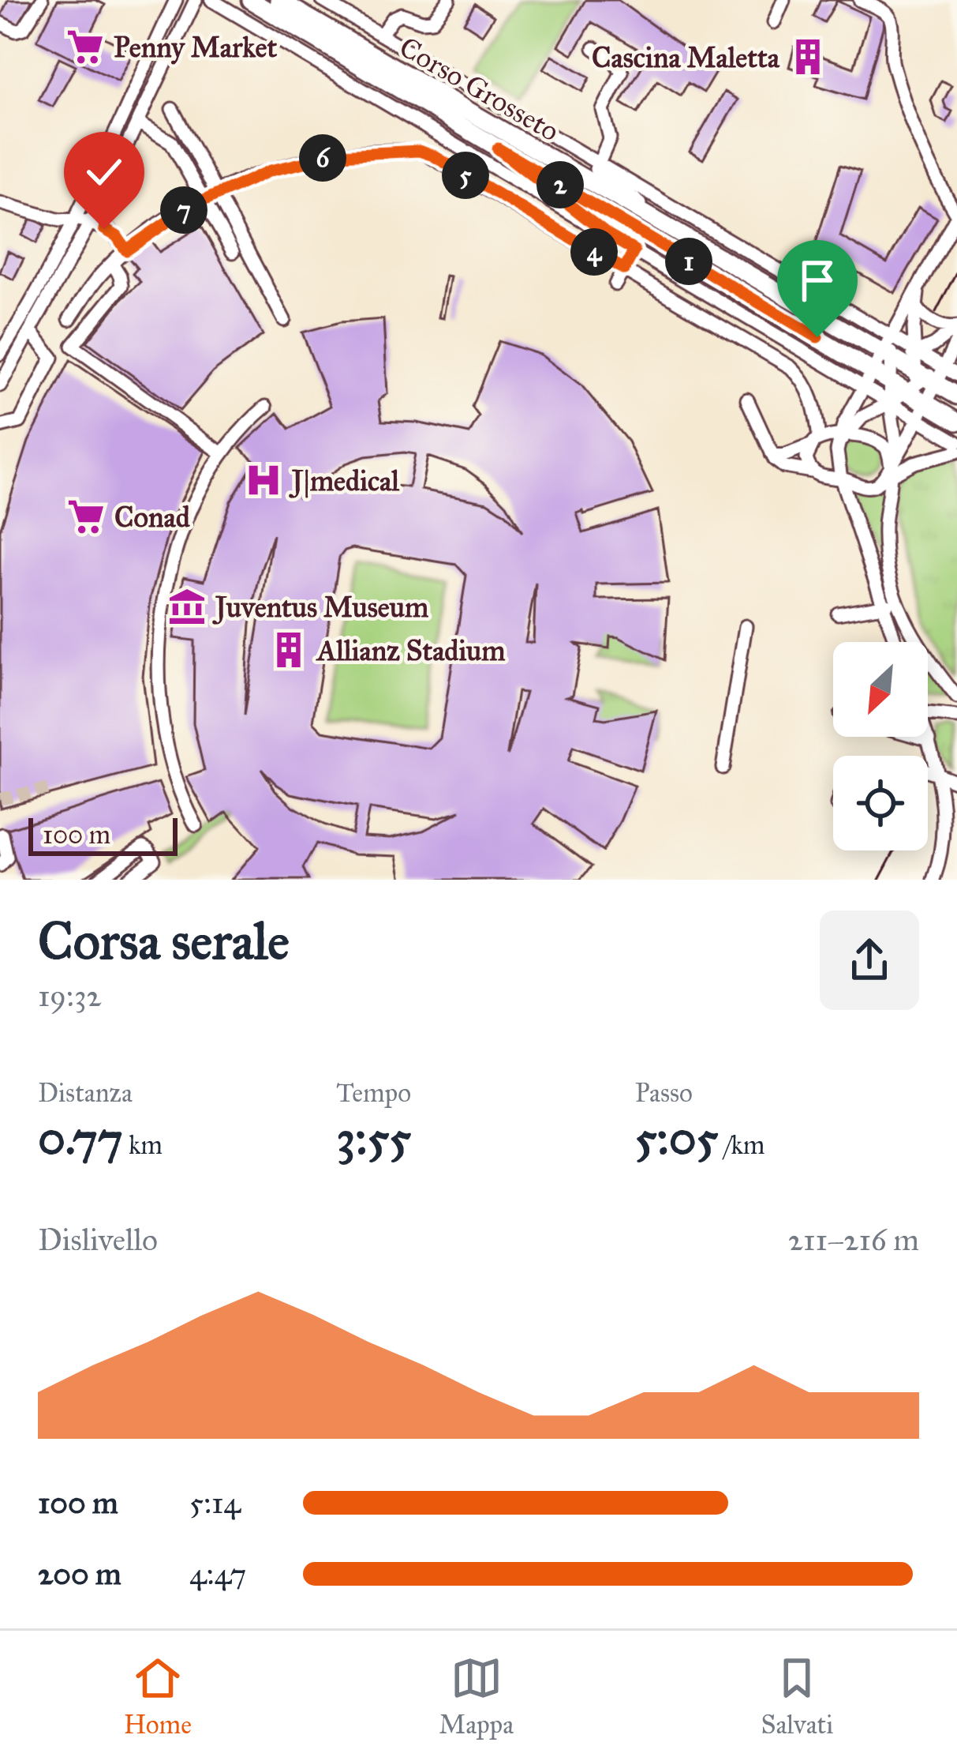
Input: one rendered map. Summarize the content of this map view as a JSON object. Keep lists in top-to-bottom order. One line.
{"streets":{"main road":["Corso Grosseto"]},"places":{"supermarket":["Penny Market","Conad"],"building":["Cascina Maletta","Allianz Stadium"],"hospital":["J|medical"],"museum":["Juventus Museum"]},"scale_bar":"100 m","north":"bottom left","page":{"pins":["6","5","2","7","4","1"],"scale":"100 m","heading":["Corsa serale","19:32"],"stats":[["Distanza","0.77 km"],["Tempo","3:55"],["Passo","5:05 /km"]],"chart":["Dislivello","211–216 m"],"list":[{"name":"100 m","note":"5:14"},{"name":"200 m","note":"4:47"}],"tabs":["Home","Mappa","Salvati"]}}
